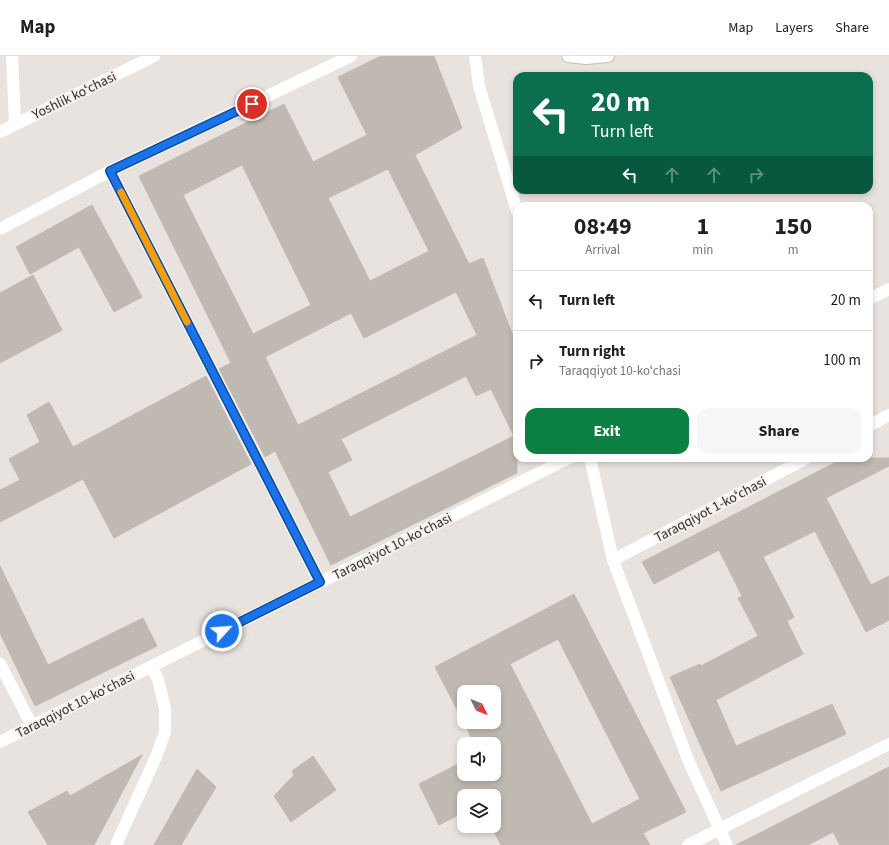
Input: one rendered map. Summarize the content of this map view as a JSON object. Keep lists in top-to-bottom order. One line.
{"streets":{"street":["Yoshlik koʻchasi","Taraqqiyot 1-koʻchasi","Taraqqiyot 10-koʻchasi"]},"north":"bottom right","page":{"header":"Map","nav":["Map","Layers","Share"],"turn":["20 m","Turn left"],"eta":["08:49","Arrival","1","min","150","m"],"list":[{"name":"Turn left","value":"20 m"},{"name":"Turn right","note":"Taraqqiyot 10-koʻchasi","value":"100 m"}],"buttons":["Exit","Share"]}}
